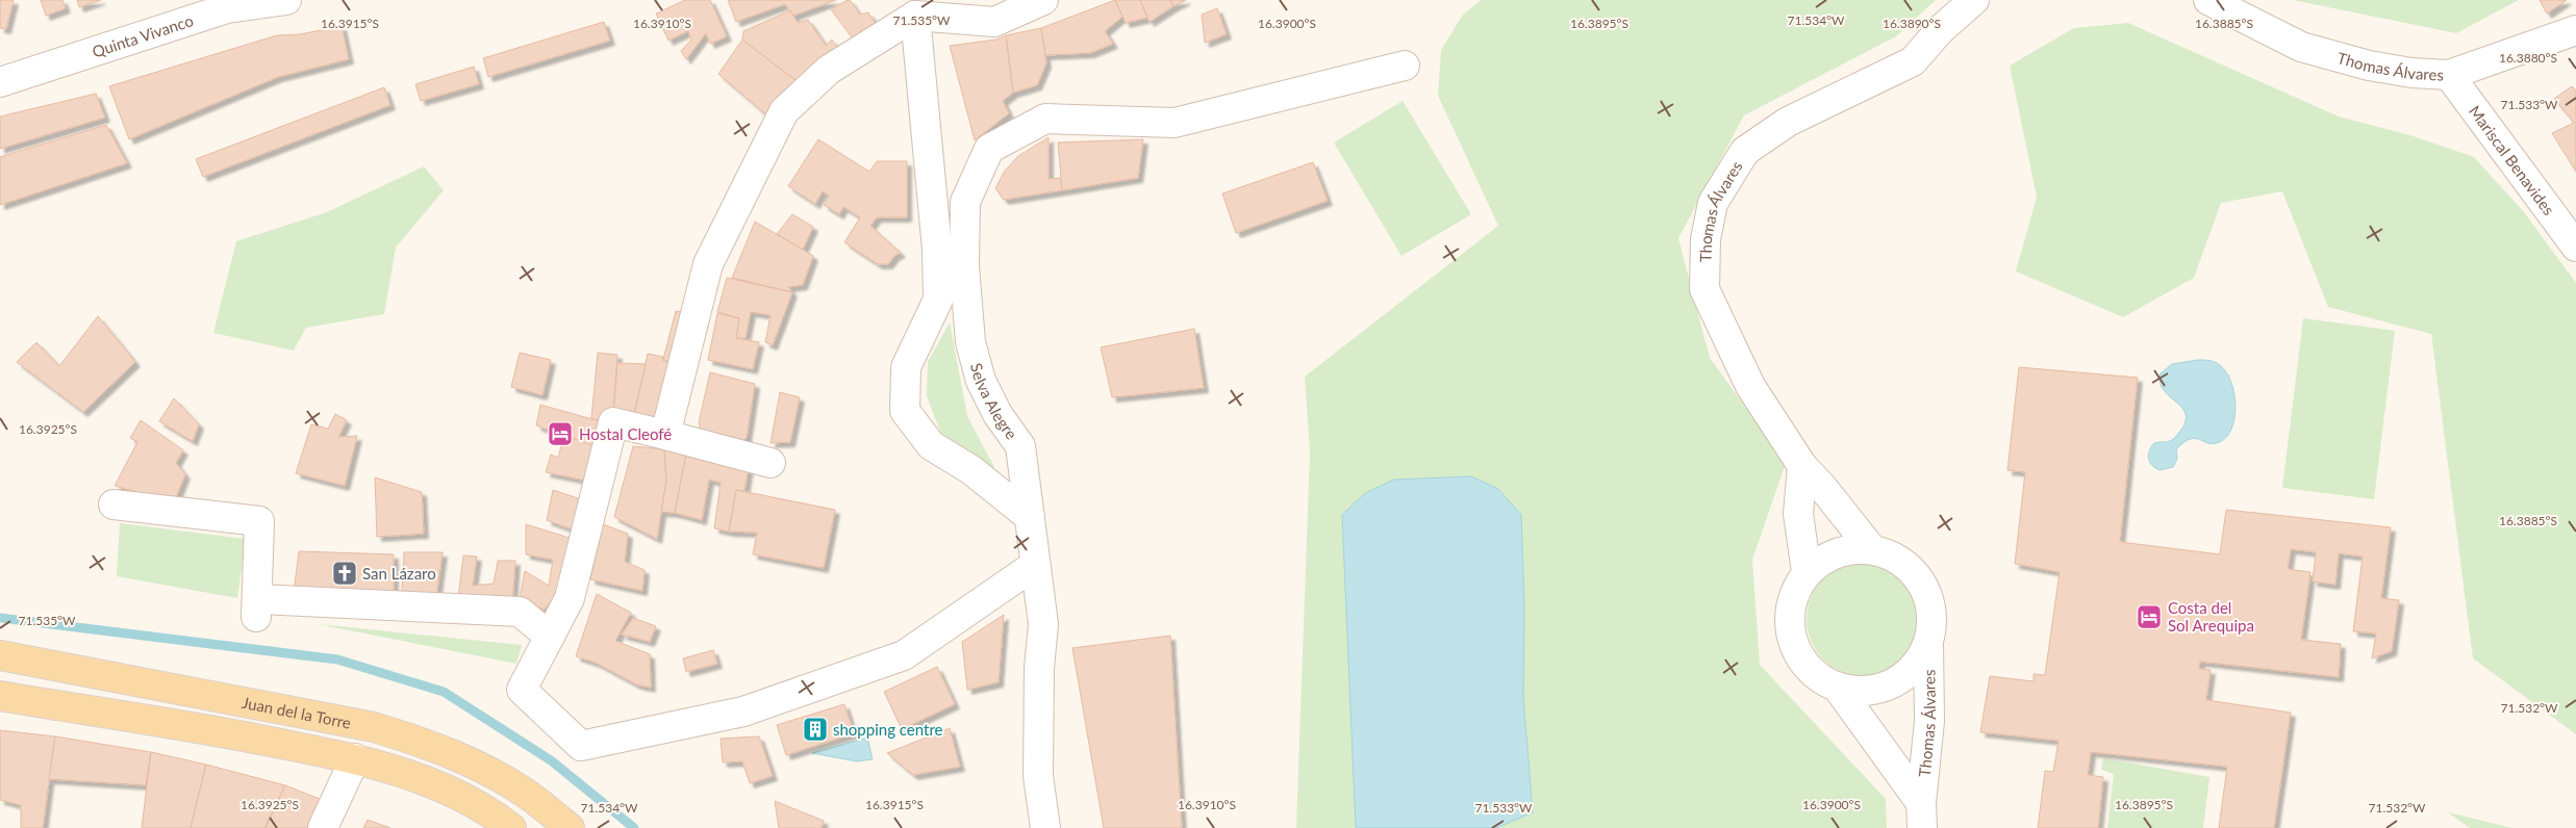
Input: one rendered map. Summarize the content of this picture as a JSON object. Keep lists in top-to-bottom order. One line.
{"streets":{"main road":["Juan del la Torre"],"street":["Quinta Vivanco","Thomas Álvares","Mariscal Benavides","Selva Alegre"]},"crossings":[["Thomas Álvares","Mariscal Benavides"]],"places":{"hotel":["Hostal Cleofé","Costa del Sol Arequipa"],"church":["San Lázaro"],"building":["shopping centre"]},"coordinates":["71.535°W","71.534°W","16.3890°S","16.3885°S","16.3915°S","16.3910°S","16.3900°S","16.3895°S","16.3880°S","71.533°W","16.3925°S","71.532°W"]}
